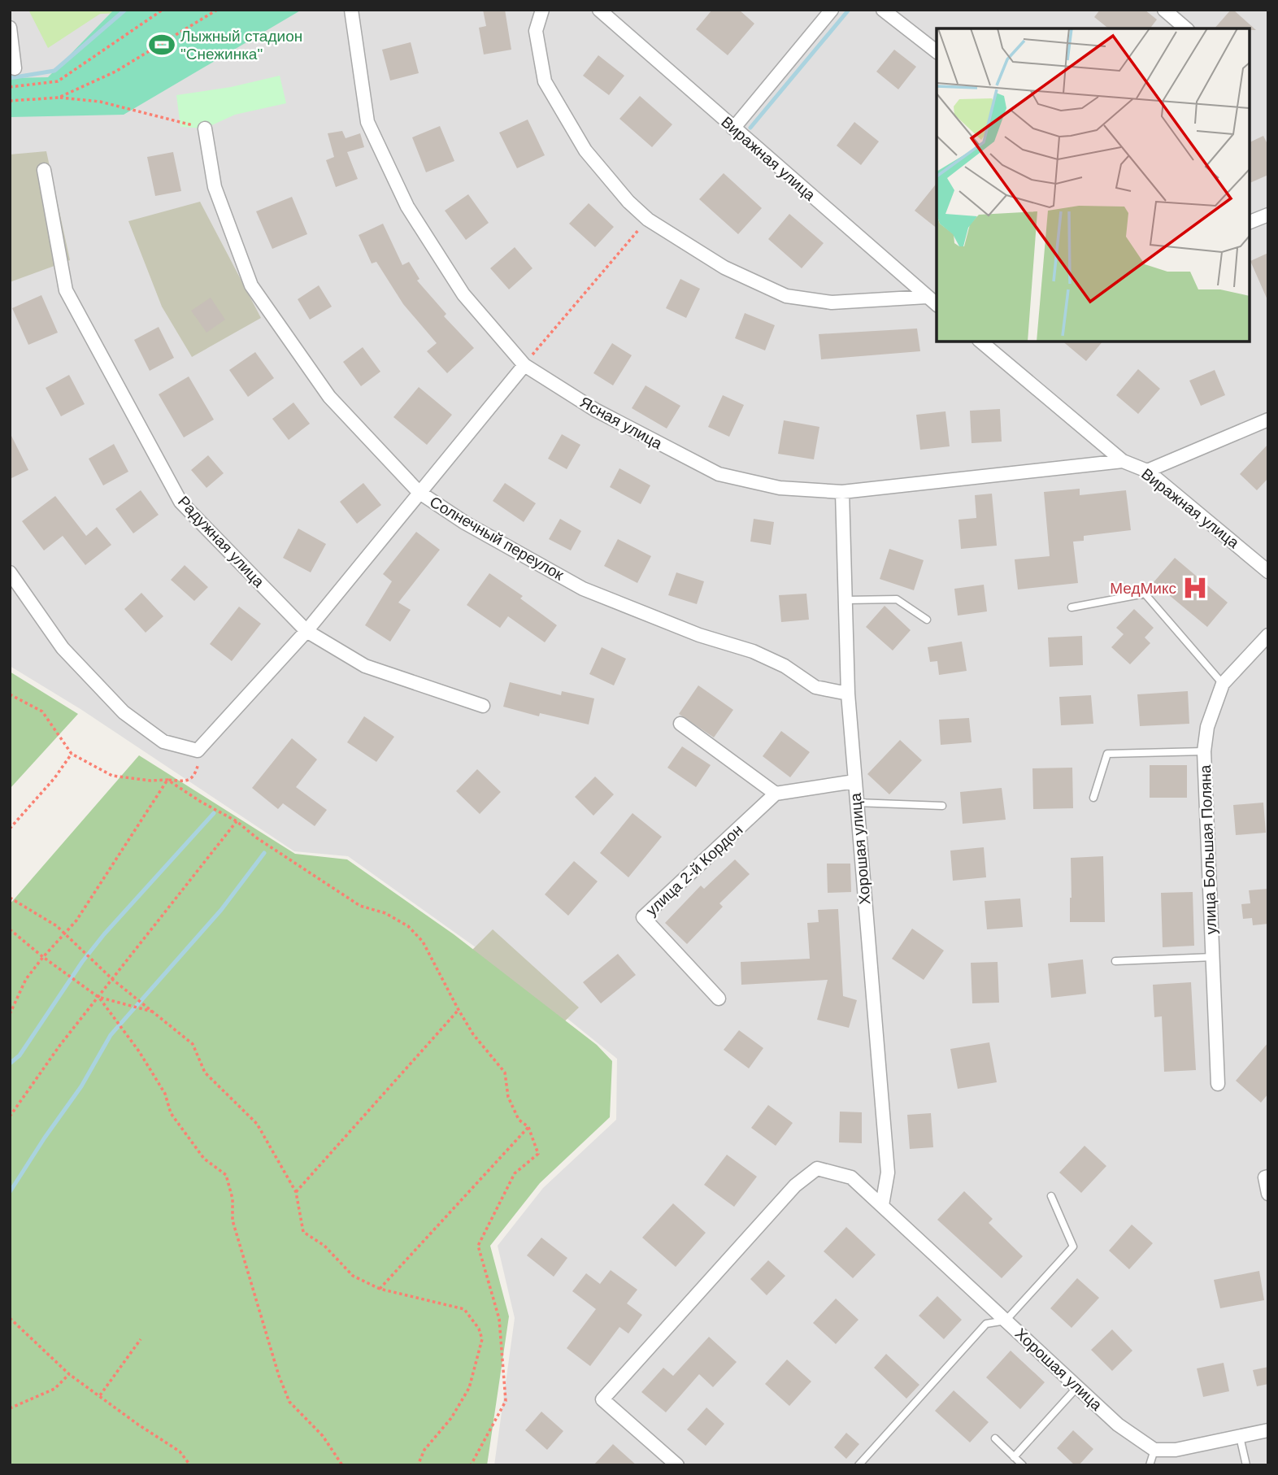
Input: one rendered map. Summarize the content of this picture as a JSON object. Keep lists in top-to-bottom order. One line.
{"streets":{"street":["Виражная улица","Ясная улица","Солнечный переулок","Радужная улица","Хорошая улица","улица Большая Поляна","улица 2-й Кордон"]},"crossings":[["Виражная улица","Ясная улица"],["Ясная улица","Хорошая улица"],["Солнечный переулок","Хорошая улица"]],"places":{"sports":["Лыжный стадион \"Снежинка\""],"hospital":["МедМикс"]}}
